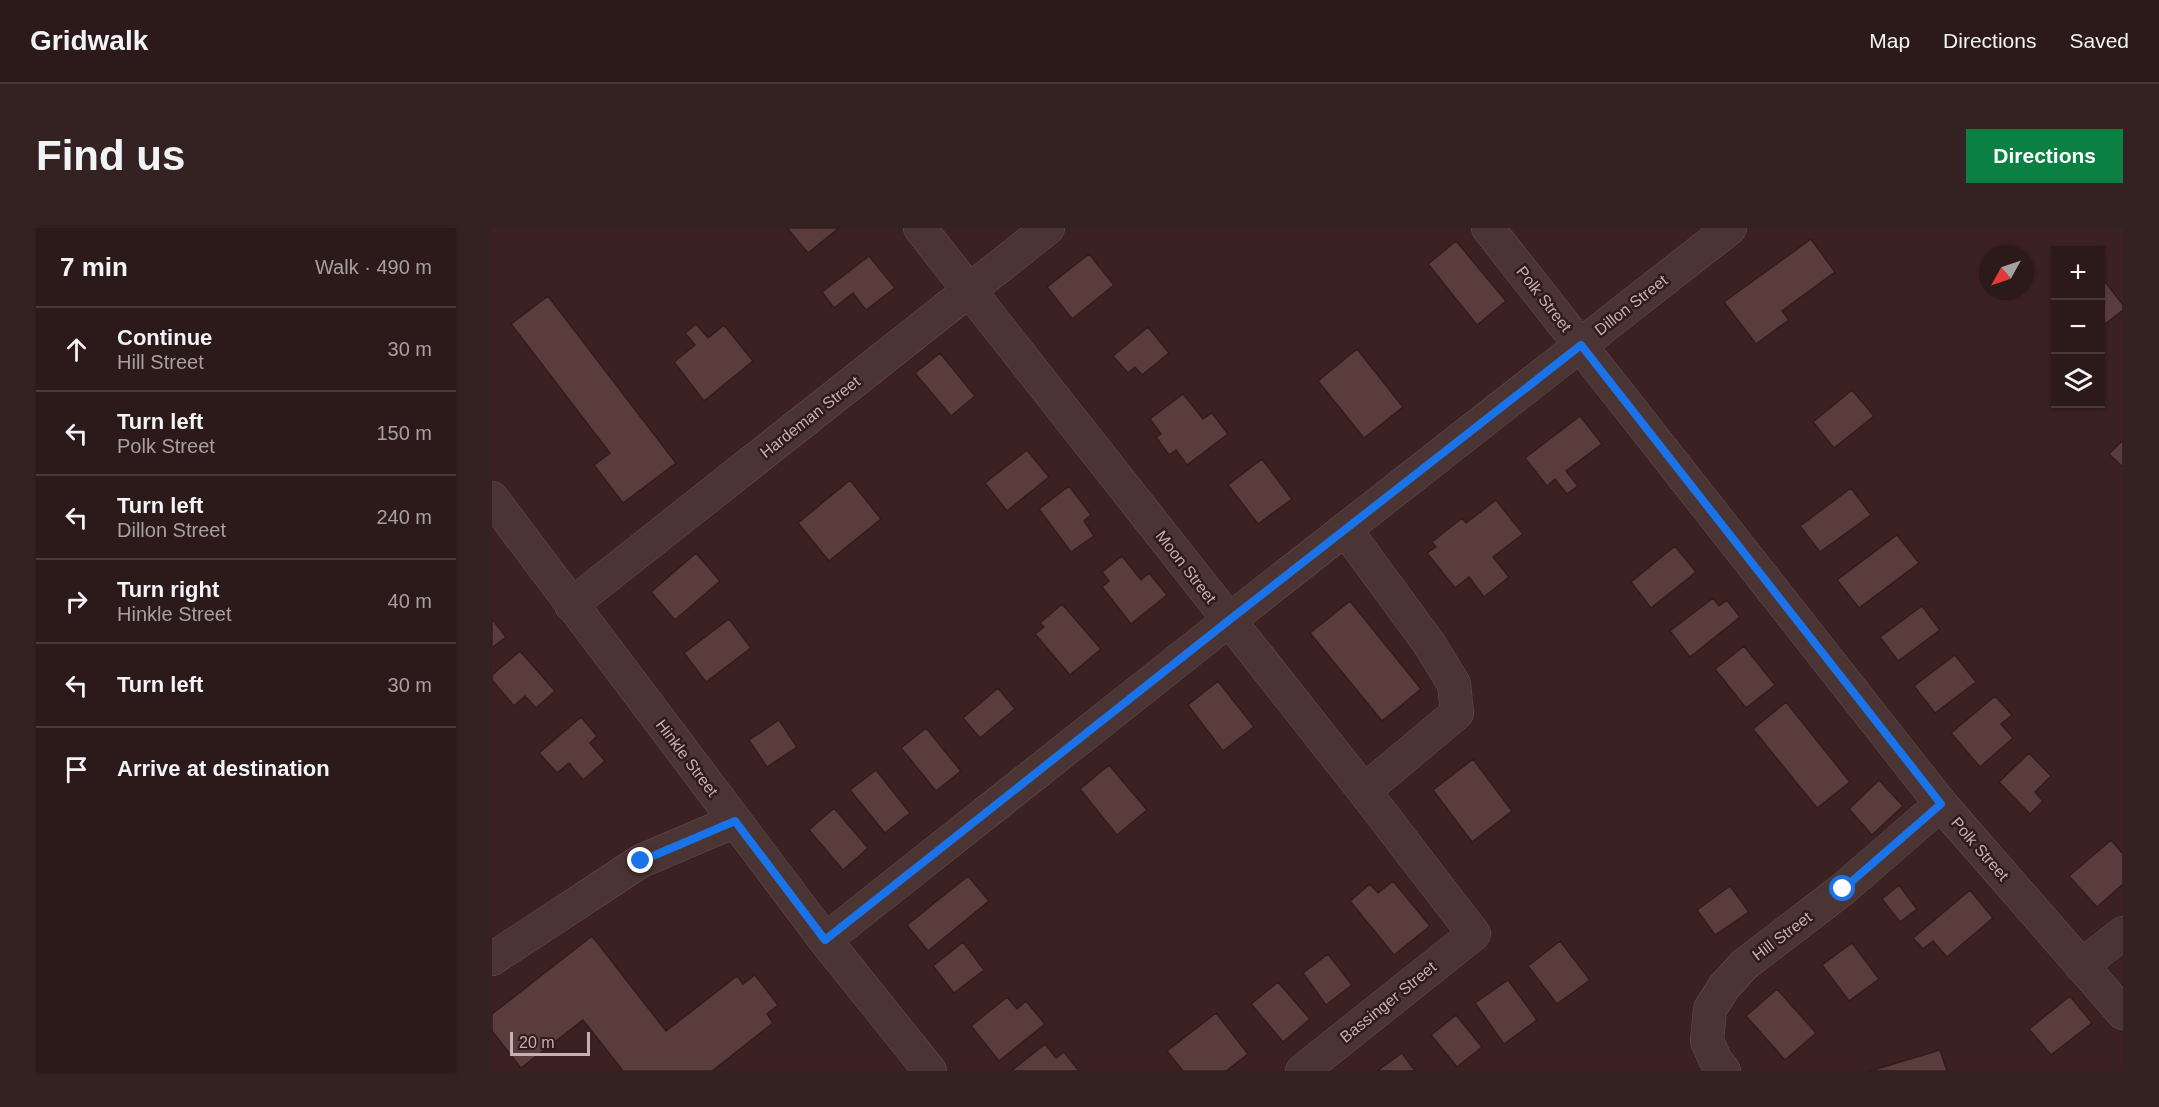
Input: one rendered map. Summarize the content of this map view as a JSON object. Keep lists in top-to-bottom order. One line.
{"streets":{"street":["Polk Street","Dillon Street","Hardeman Street","Moon Street","Hinkle Street","Hill Street","Bassinger Street"]},"crossings":[["Polk Street","Dillon Street"],["Polk Street","Hill Street"],["Dillon Street","Moon Street"],["Dillon Street","Hinkle Street"],["Hardeman Street","Moon Street"],["Hardeman Street","Hinkle Street"],["Moon Street","Bassinger Street"]],"scale_bar":"20 m","north":"bottom left","page":{"header":"Gridwalk","nav":["Map","Directions","Saved"],"buttons":"Directions","title":"Find us","heading":["7 min","Walk · 490 m"],"map_buttons":["+","−"],"list":[["Continue","Hill Street","30 m"],["Turn left","Polk Street","150 m"],["Turn left","Dillon Street","240 m"],["Turn right","Hinkle Street","40 m"],["Turn left","30 m"],"Arrive at destination"],"scale":"20 m"}}
